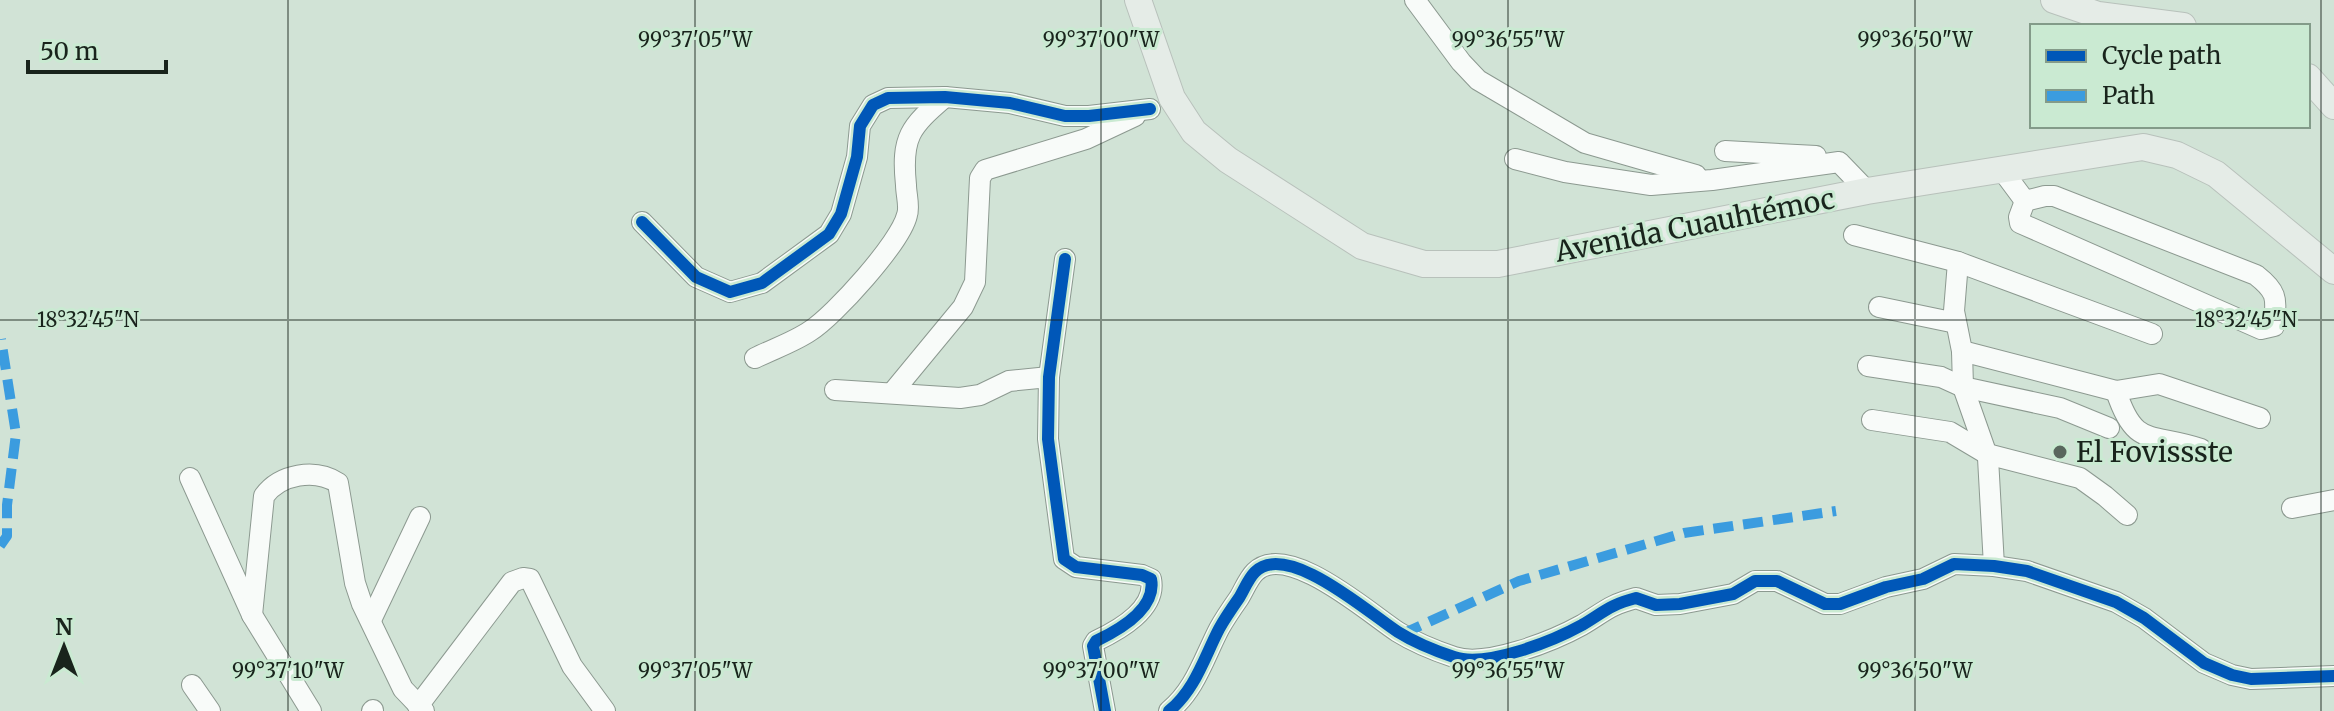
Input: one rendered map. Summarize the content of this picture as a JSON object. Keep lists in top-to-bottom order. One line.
{"streets":{"main road":["Avenida Cuauhtémoc"]},"places":["El Fovissste"],"legend":["Cycle path","Path"],"scale_bar":"50 m","north":"top","coordinates":["99°37'05\"W","99°37'00\"W","99°36'55\"W","99°36'50\"W","18°32'45\"N","99°37'10\"W"]}
